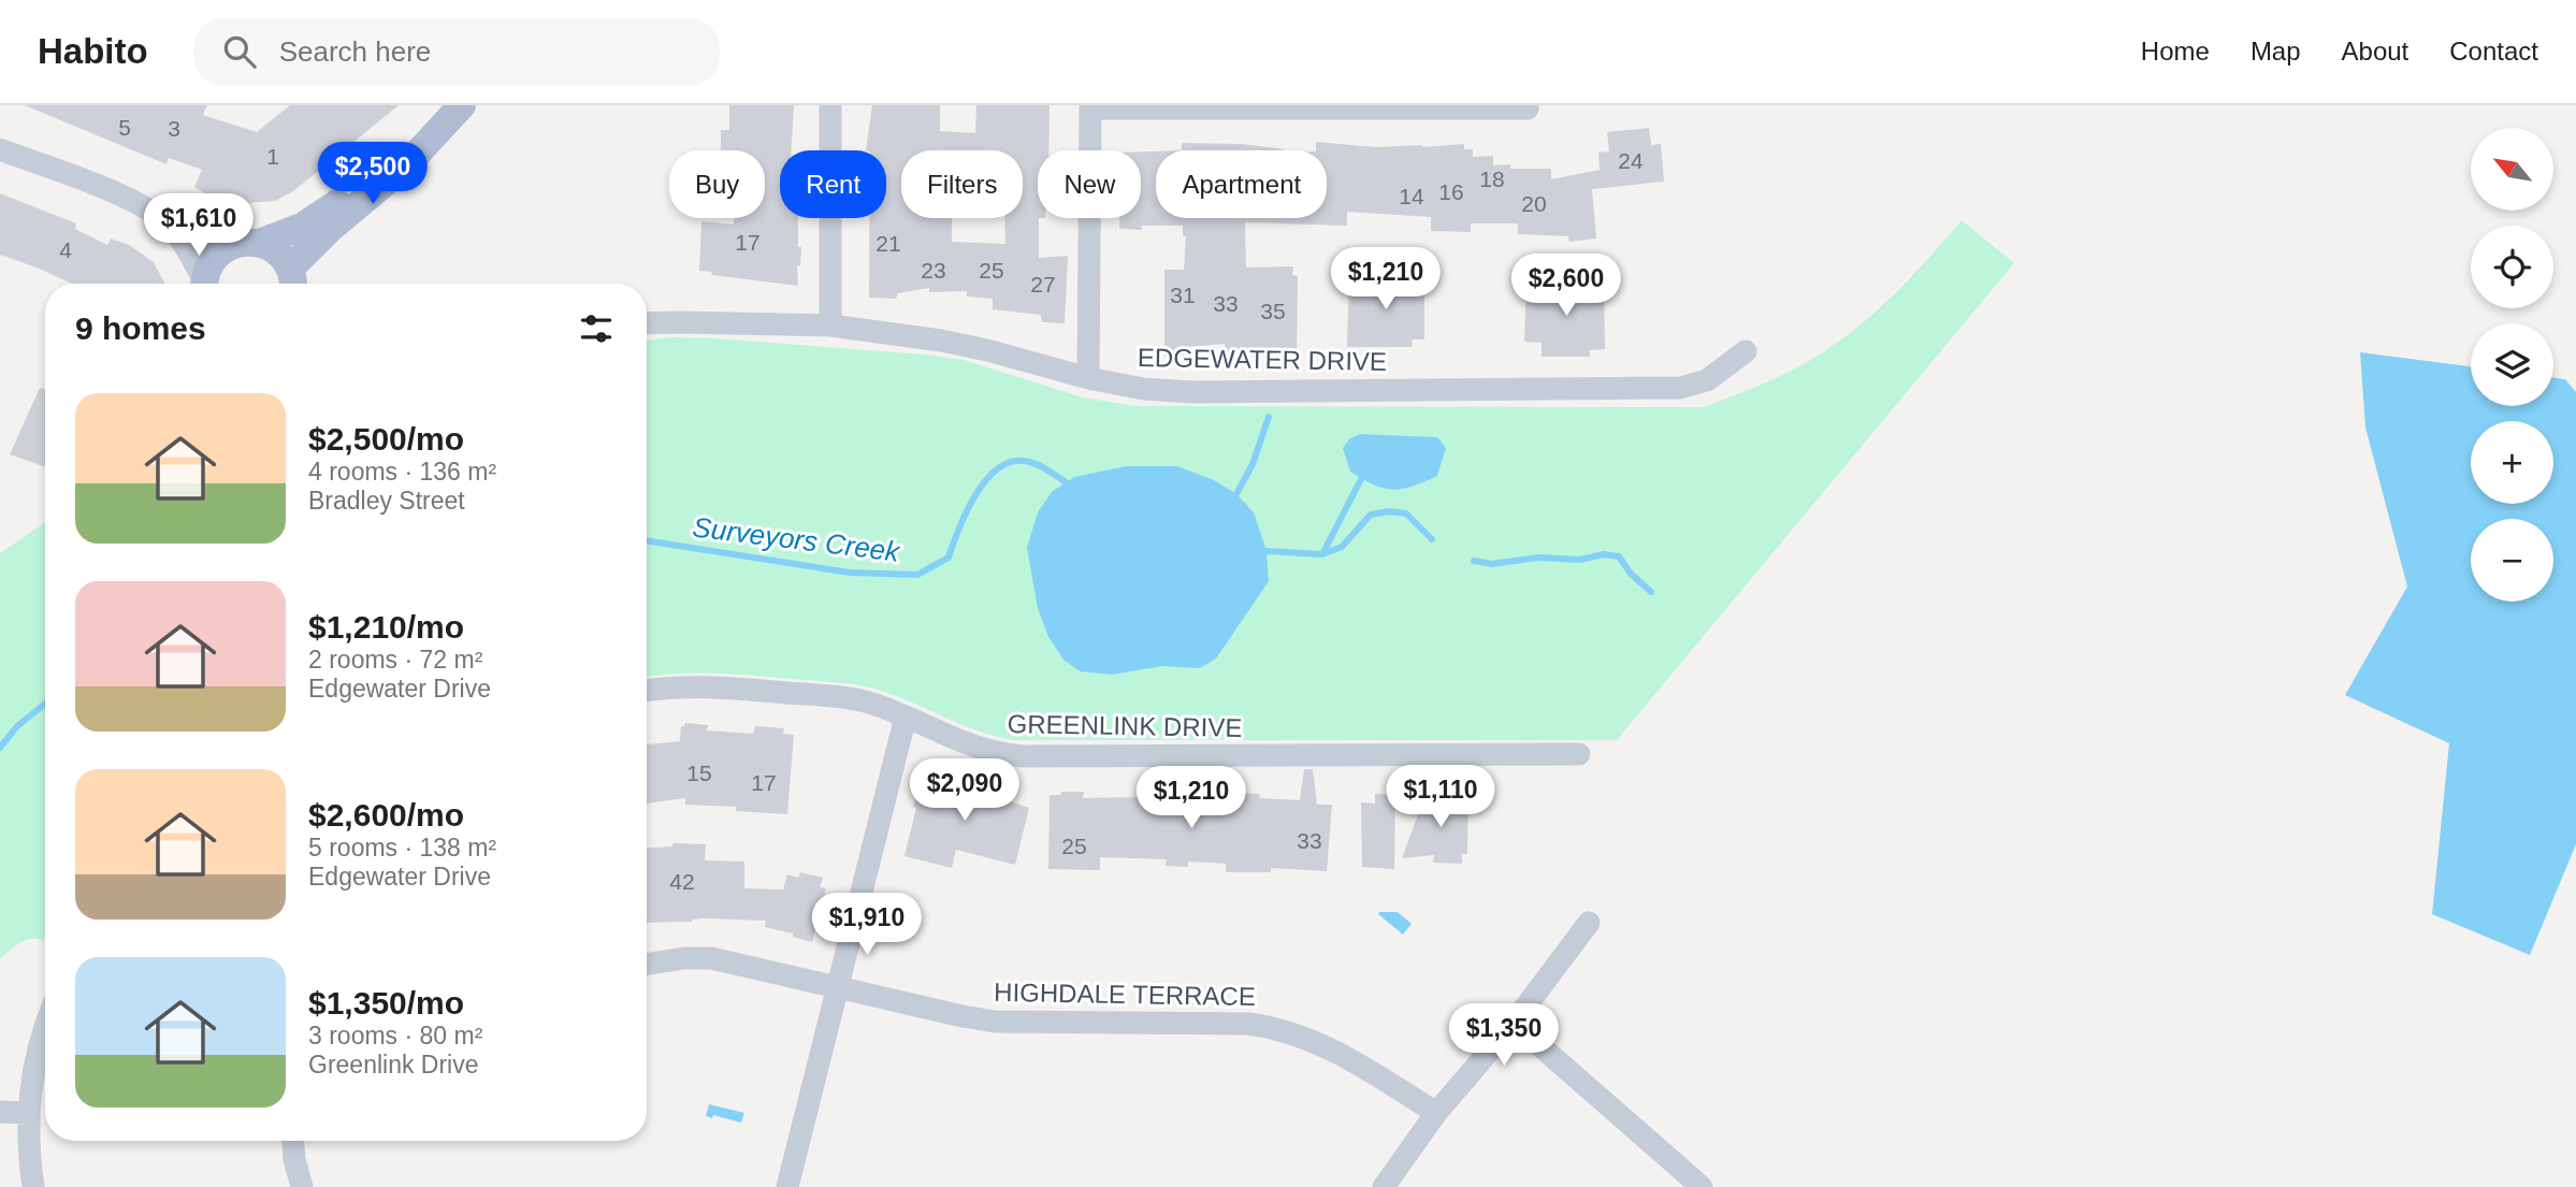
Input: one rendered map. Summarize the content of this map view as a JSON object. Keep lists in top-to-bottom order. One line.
{"streets":{"street":["EDGEWATER DRIVE","GREENLINK DRIVE","HIGHDALE TERRACE"]},"water":["Surveyors Creek"],"house_numbers":["5","3","1","24","18","16","14","20","17","21","4","23","25","27","31","33","35","15","17","33","25","42"],"north":"top left","page":{"header":"Habito","search":"Search here","nav":["Home","Map","About","Contact"],"map_buttons":["+","−"],"price":["$2,500","$1,610","$1,210","$2,600","$2,090","$1,110","$1,210","$1,910","$1,350"],"chip":["Buy","Rent","Filters","New","Apartment"],"heading":"9 homes","list":[{"name":"$2,500/mo","note":"4 rooms · 136 m² · Bradley Street"},{"name":"$1,210/mo","note":"2 rooms · 72 m² · Edgewater Drive"},{"name":"$2,600/mo","note":"5 rooms · 138 m² · Edgewater Drive"},{"name":"$1,350/mo","note":"3 rooms · 80 m² · Greenlink Drive"}]}}
